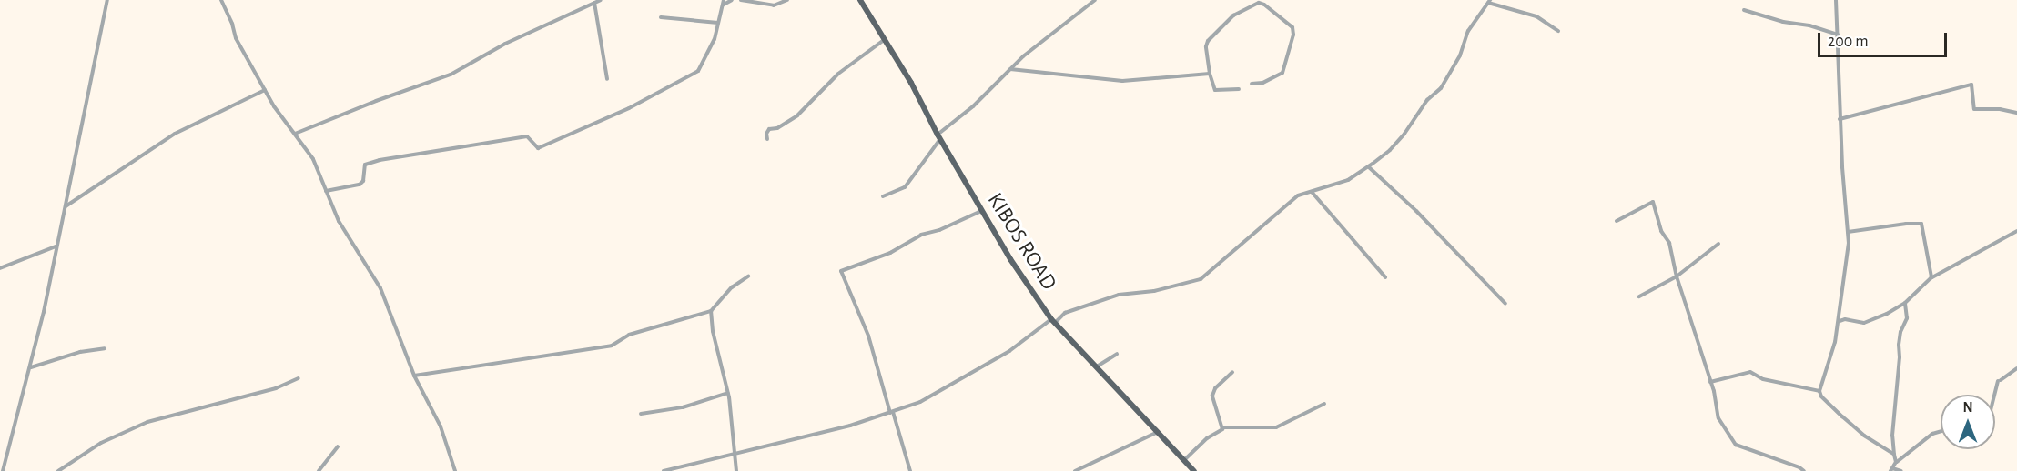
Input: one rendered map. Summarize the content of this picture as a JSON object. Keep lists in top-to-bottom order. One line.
{"streets":{"main road":["KIBOS ROAD"]},"scale_bar":"200 m","north":"top"}
